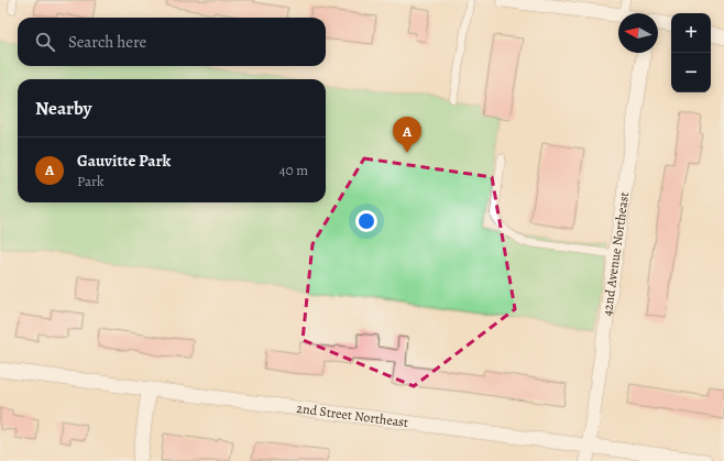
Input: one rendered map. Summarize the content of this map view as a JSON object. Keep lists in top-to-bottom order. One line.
{"streets":{"street":["42nd Avenue Northeast","2nd Street Northeast"]},"crossings":[["42nd Avenue Northeast","2nd Street Northeast"]],"north":"left","page":{"map_buttons":["+","−"],"search":"Search here","heading":"Nearby","pins":"A","list":[{"mark":"A","name":"Gauvitte Park","note":"Park","value":"40 m"}]}}
